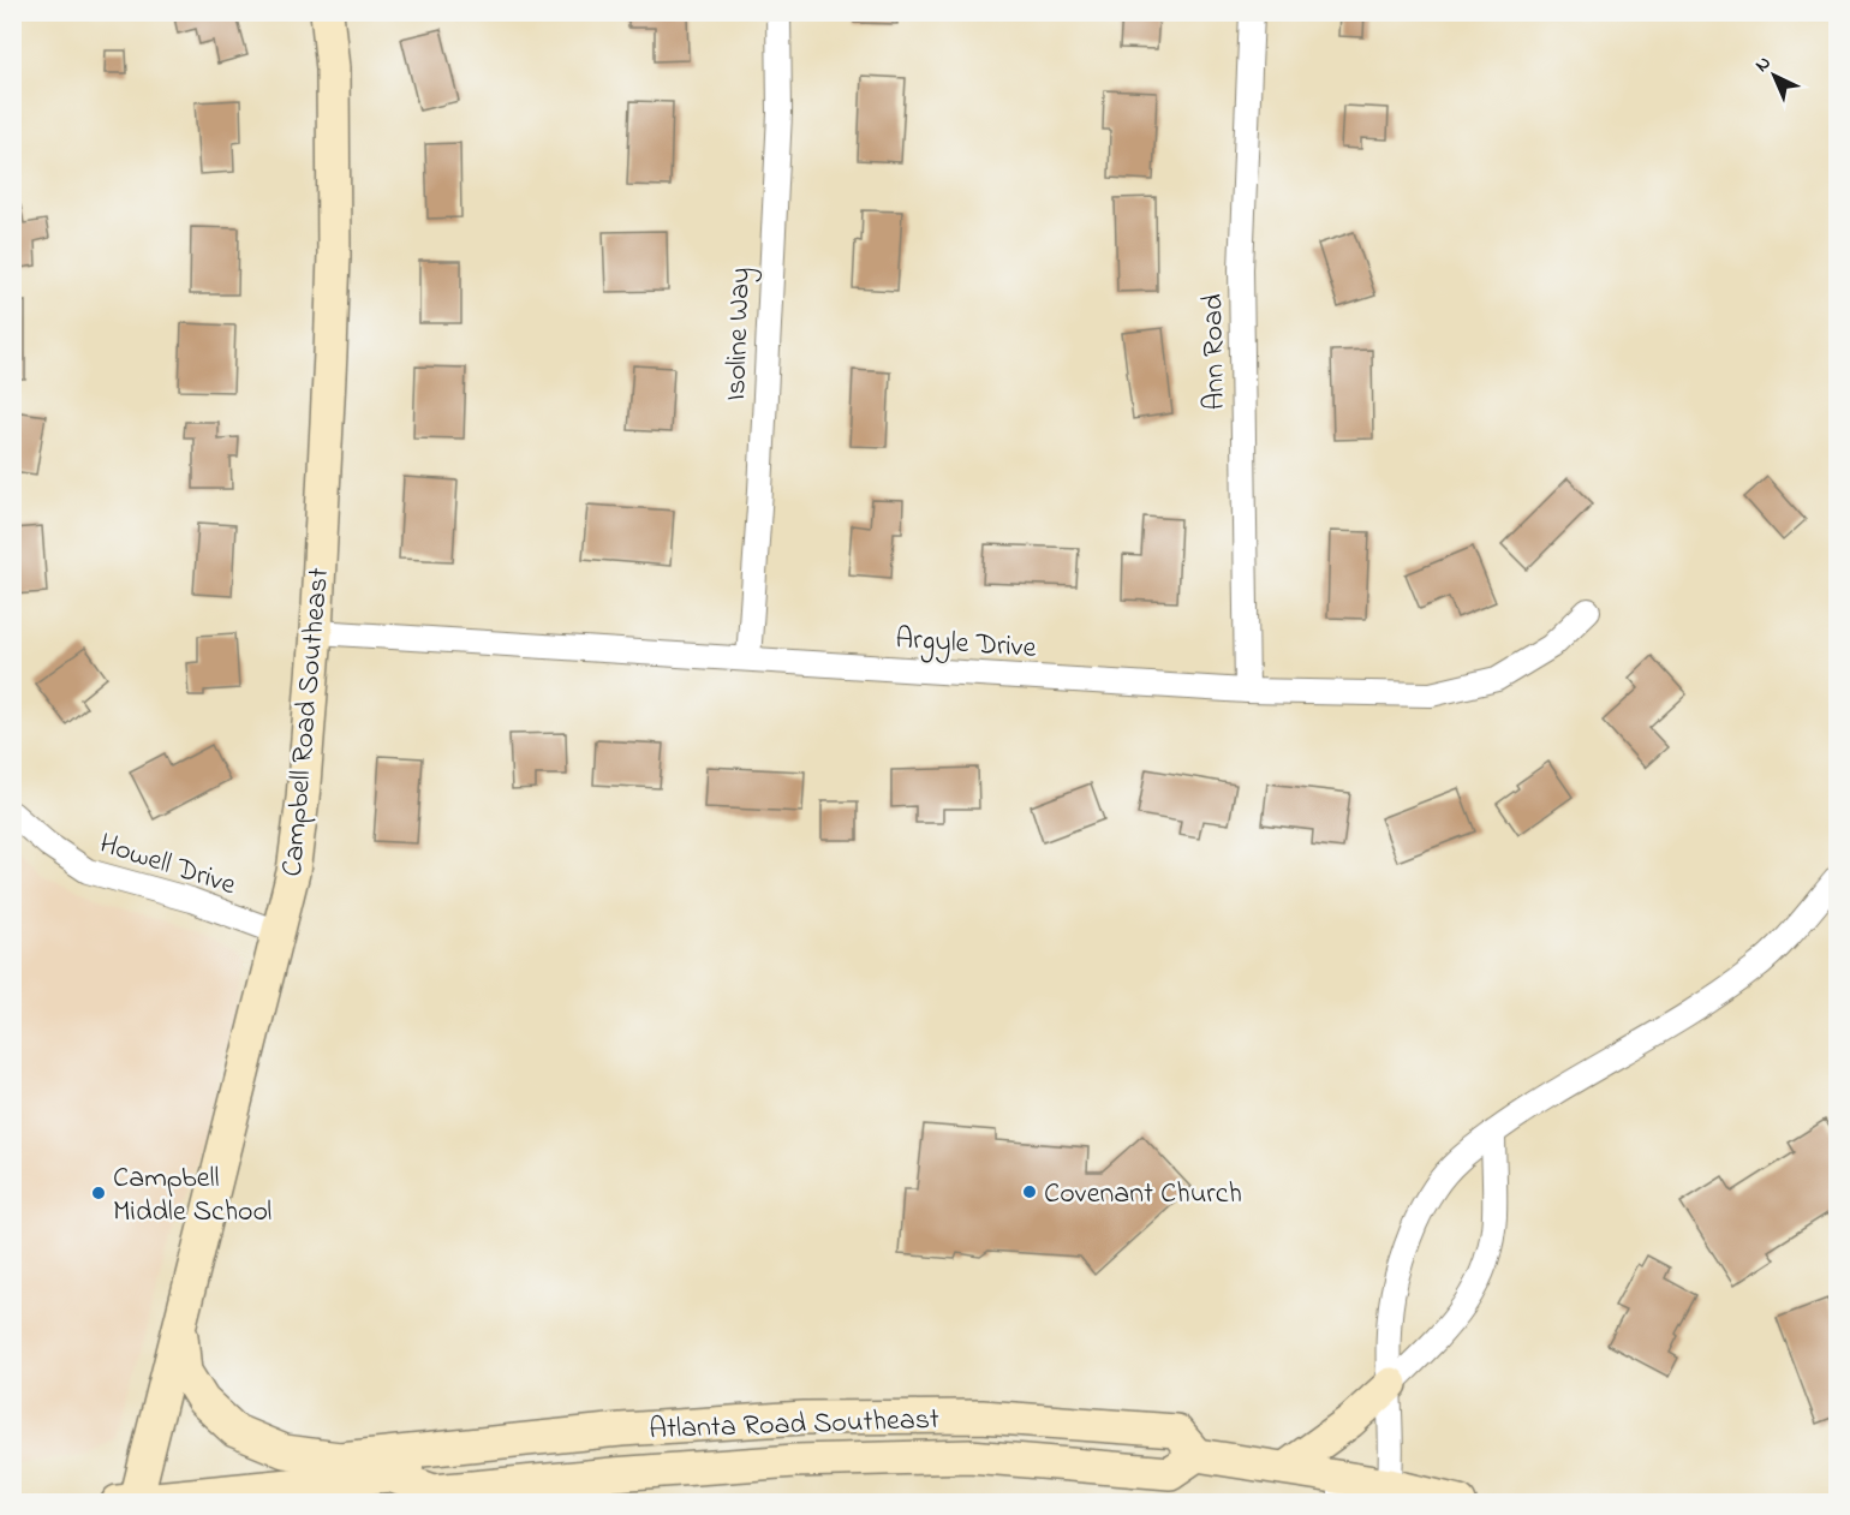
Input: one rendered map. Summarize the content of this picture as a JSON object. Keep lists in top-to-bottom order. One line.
{"streets":{"main road":["Campbell Road Southeast","Atlanta Road Southeast"],"street":["Isoline Way","Ann Road","Argyle Drive","Howell Drive"]},"crossings":[["Isoline Way","Argyle Drive"],["Ann Road","Argyle Drive"],["Argyle Drive","Campbell Road Southeast"],["Campbell Road Southeast","Howell Drive"],["Campbell Road Southeast","Atlanta Road Southeast"]],"places":["Covenant Church","Campbell Middle School"],"north":"top left"}
